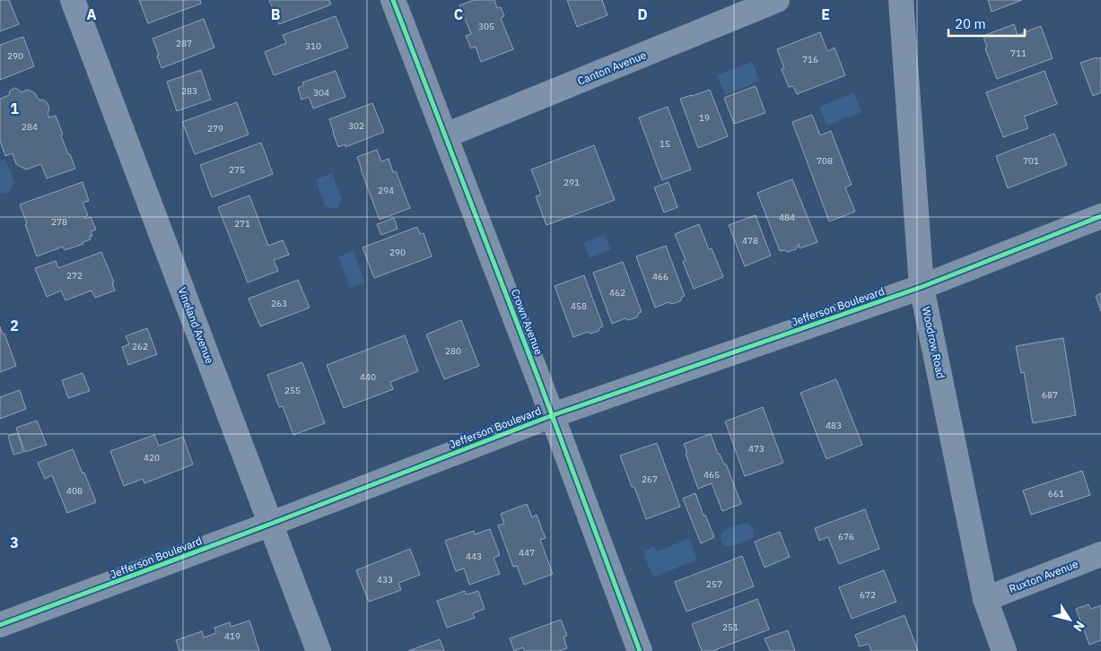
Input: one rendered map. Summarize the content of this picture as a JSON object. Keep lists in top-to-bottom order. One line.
{"streets":{"street":["Canton Avenue","Jefferson Boulevard","Crown Avenue","Vineland Avenue","Woodrow Road","Ruxton Avenue"]},"crossings":[["Canton Avenue","Crown Avenue"],["Jefferson Boulevard","Crown Avenue"],["Jefferson Boulevard","Vineland Avenue"],["Jefferson Boulevard","Woodrow Road"],["Woodrow Road","Ruxton Avenue"]],"house_numbers":["305","287","310","711","290","716","283","304","19","302","284","279","15","708","701","275","291","294","484","278","271","478","290","272","466","462","263","458","262","280","440","255","687","483","473","420","465","267","408","661","676","447","443","433","257","672","251","419"],"scale_bar":"20 m","north":"bottom right","grid":{"columns":["A","B","C","D","E"],"rows":["1","2","3"]}}
